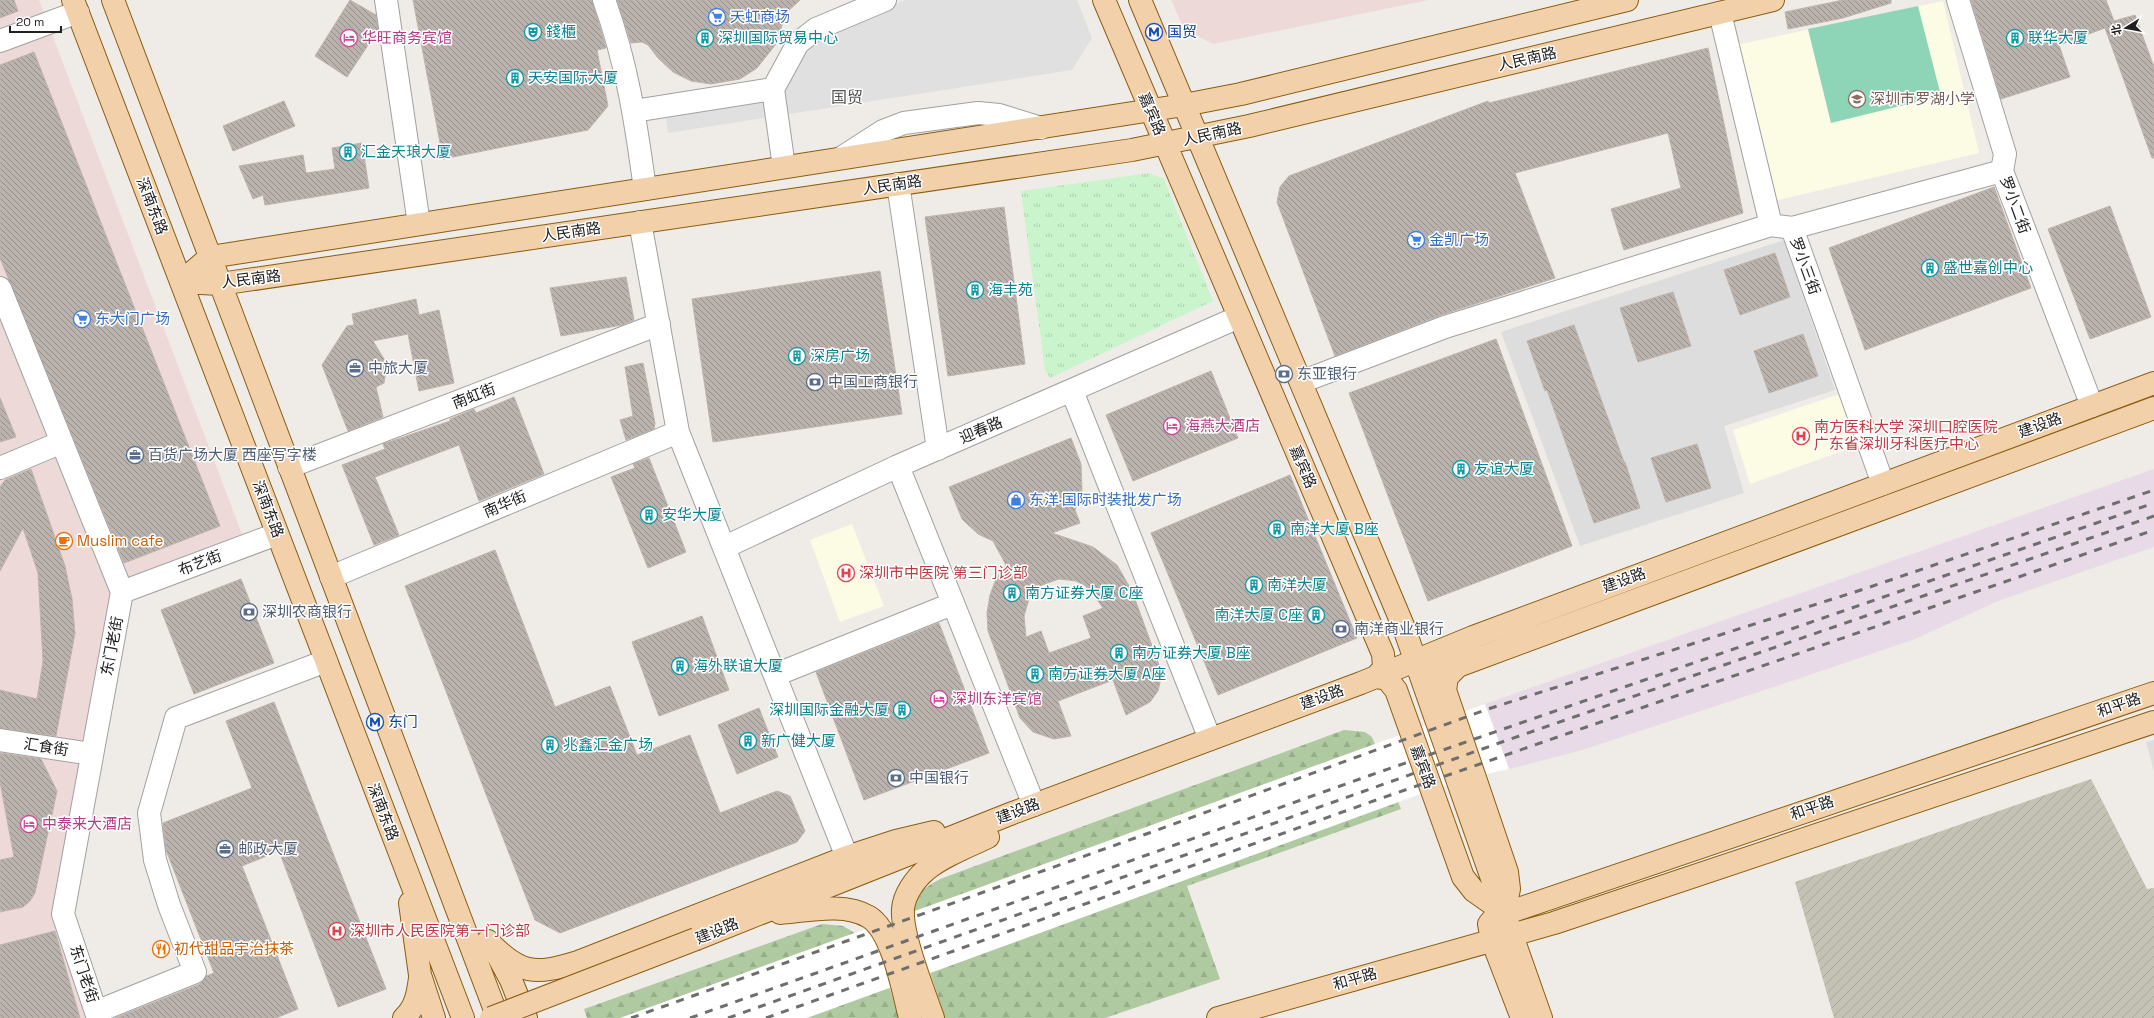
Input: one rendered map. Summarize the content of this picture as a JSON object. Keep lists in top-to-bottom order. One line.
{"streets":{"main road":["人民南路","嘉宾路","深南东路","建设路","和平路"],"street":["罗小二街","罗小三街","南虹街","迎春路","南华街","布艺街","东门老街","汇食街"]},"crossings":[["人民南路","嘉宾路"],["人民南路","深南东路"],["人民南路","罗小三街"],["嘉宾路","建设路"],["嘉宾路","迎春路"],["嘉宾路","和平路"],["罗小二街","建设路"],["深南东路","布艺街"],["罗小三街","建设路"],["布艺街","东门老街"],["东门老街","汇食街"]],"districts":["国贸"],"places":{"supermarket":["天虹商场","金凯广场","东大门广场"],"theatre":["錢櫃"],"metro station":["国贸","东门"],"hotel":["华旺商务宾馆","海燕大酒店","深圳东洋宾馆","中泰来大酒店"],"building":["深圳国际贸易中心","联华大厦","天安国际大厦","汇金天琅大厦","盛世嘉创中心","海丰苑","深房广场","友谊大厦","安华大厦","南洋大厦 B座","南洋大厦","南方证券大厦 C座","南洋大厦 C座","南方证券大厦 B座","海外联谊大厦","南方证券大厦 A座","深圳国际金融大厦","新广健大厦","兆鑫汇金广场"],"school or university":["深圳市罗湖小学"],"office":["中旅大厦","百货广场大厦 西座写字楼","邮政大厦"],"bank":["东亚银行","中国工商银行","深圳农商银行","南洋商业银行","中国银行"],"hospital":["南方医科大学 深圳口腔医院 广东省深圳牙科医疗中心","深圳市中医院 第三门诊部","深圳市人民医院第一门诊部"],"shop":["东洋·国际时装批发广场"],"cafe":["Muslim cafe"],"restaurant":["初代甜品宇治抹茶"]},"scale_bar":"20 m","north":"left"}
